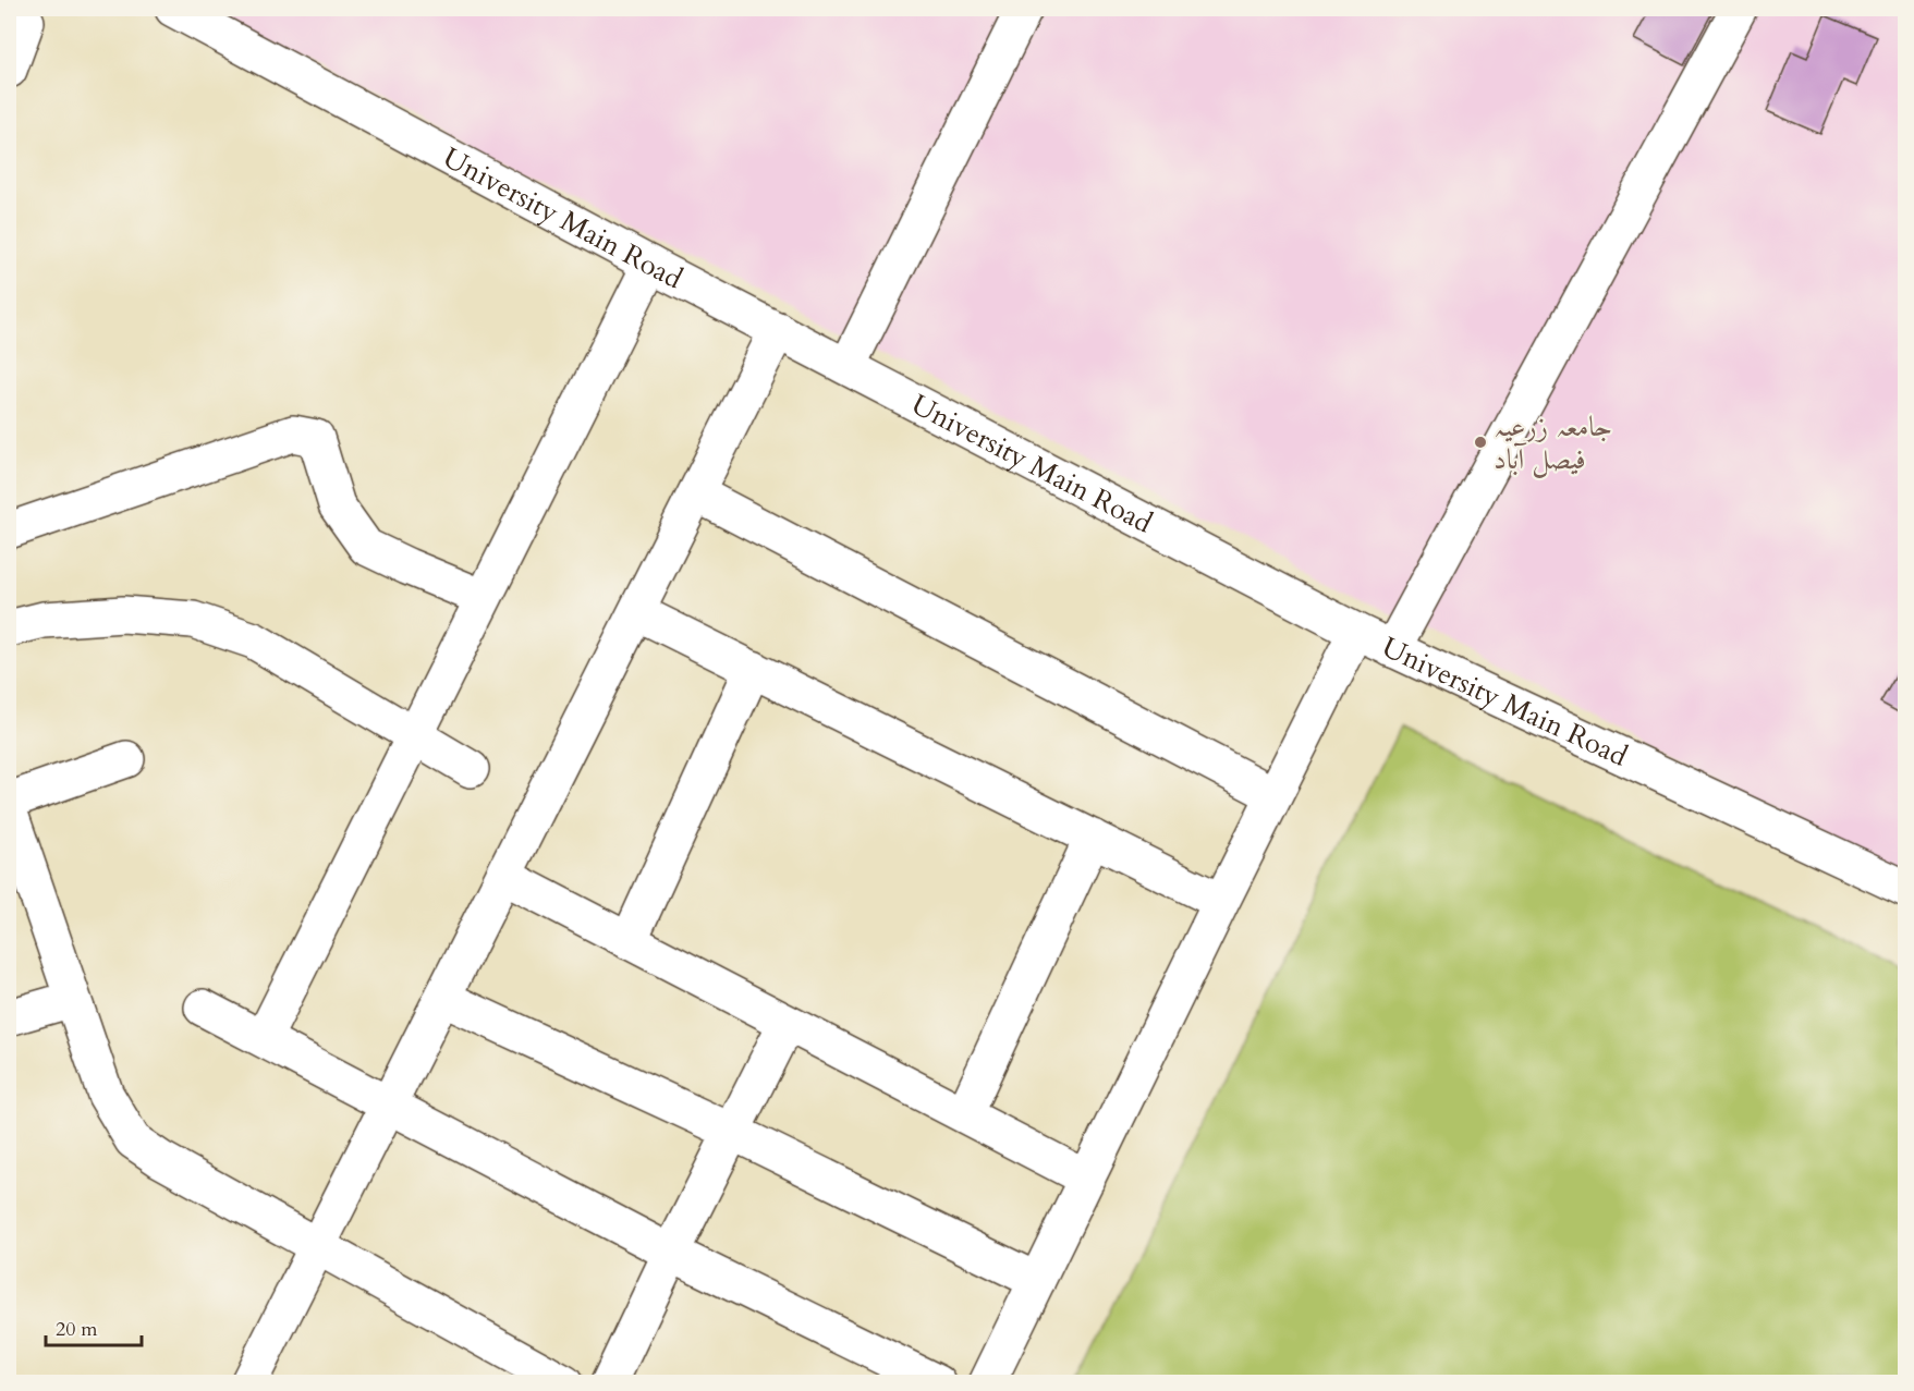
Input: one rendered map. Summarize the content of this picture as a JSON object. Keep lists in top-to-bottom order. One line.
{"streets":{"street":["University Main Road"]},"places":["جامعہ زرعیہ فیصل آباد"],"scale_bar":"20 m"}
